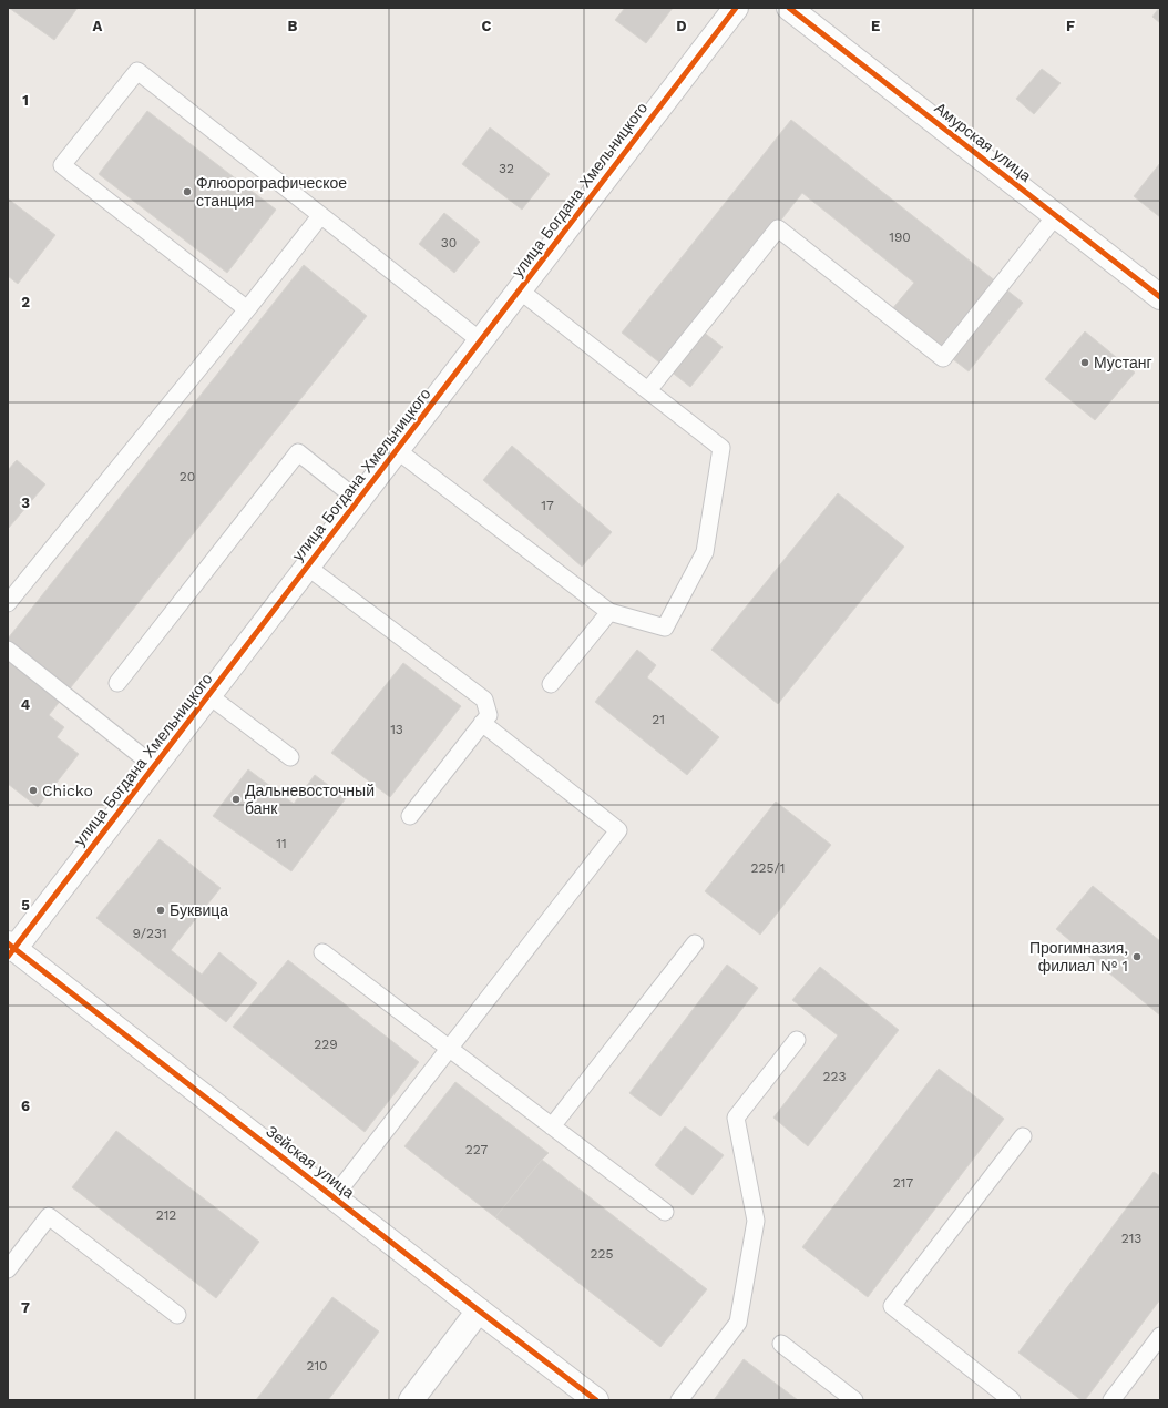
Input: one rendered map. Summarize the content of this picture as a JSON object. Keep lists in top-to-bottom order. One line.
{"streets":{"street":["Амурская улица","улица Богдана Хмельницкого","Зейская улица"]},"crossings":[["улица Богдана Хмельницкого","Зейская улица"]],"places":["Флюорографическое станция","Мустанг","Chicko","Дальневосточный банк","Буквица","Прогимназия, филиал № 1"],"house_numbers":["32","190","30","20","17","21","13","11","225/1","9/231","229","223","227","217","212","213","225","210"],"grid":{"columns":["A","B","C","D","E","F"],"rows":["1","2","3","4","5","6","7"]}}
